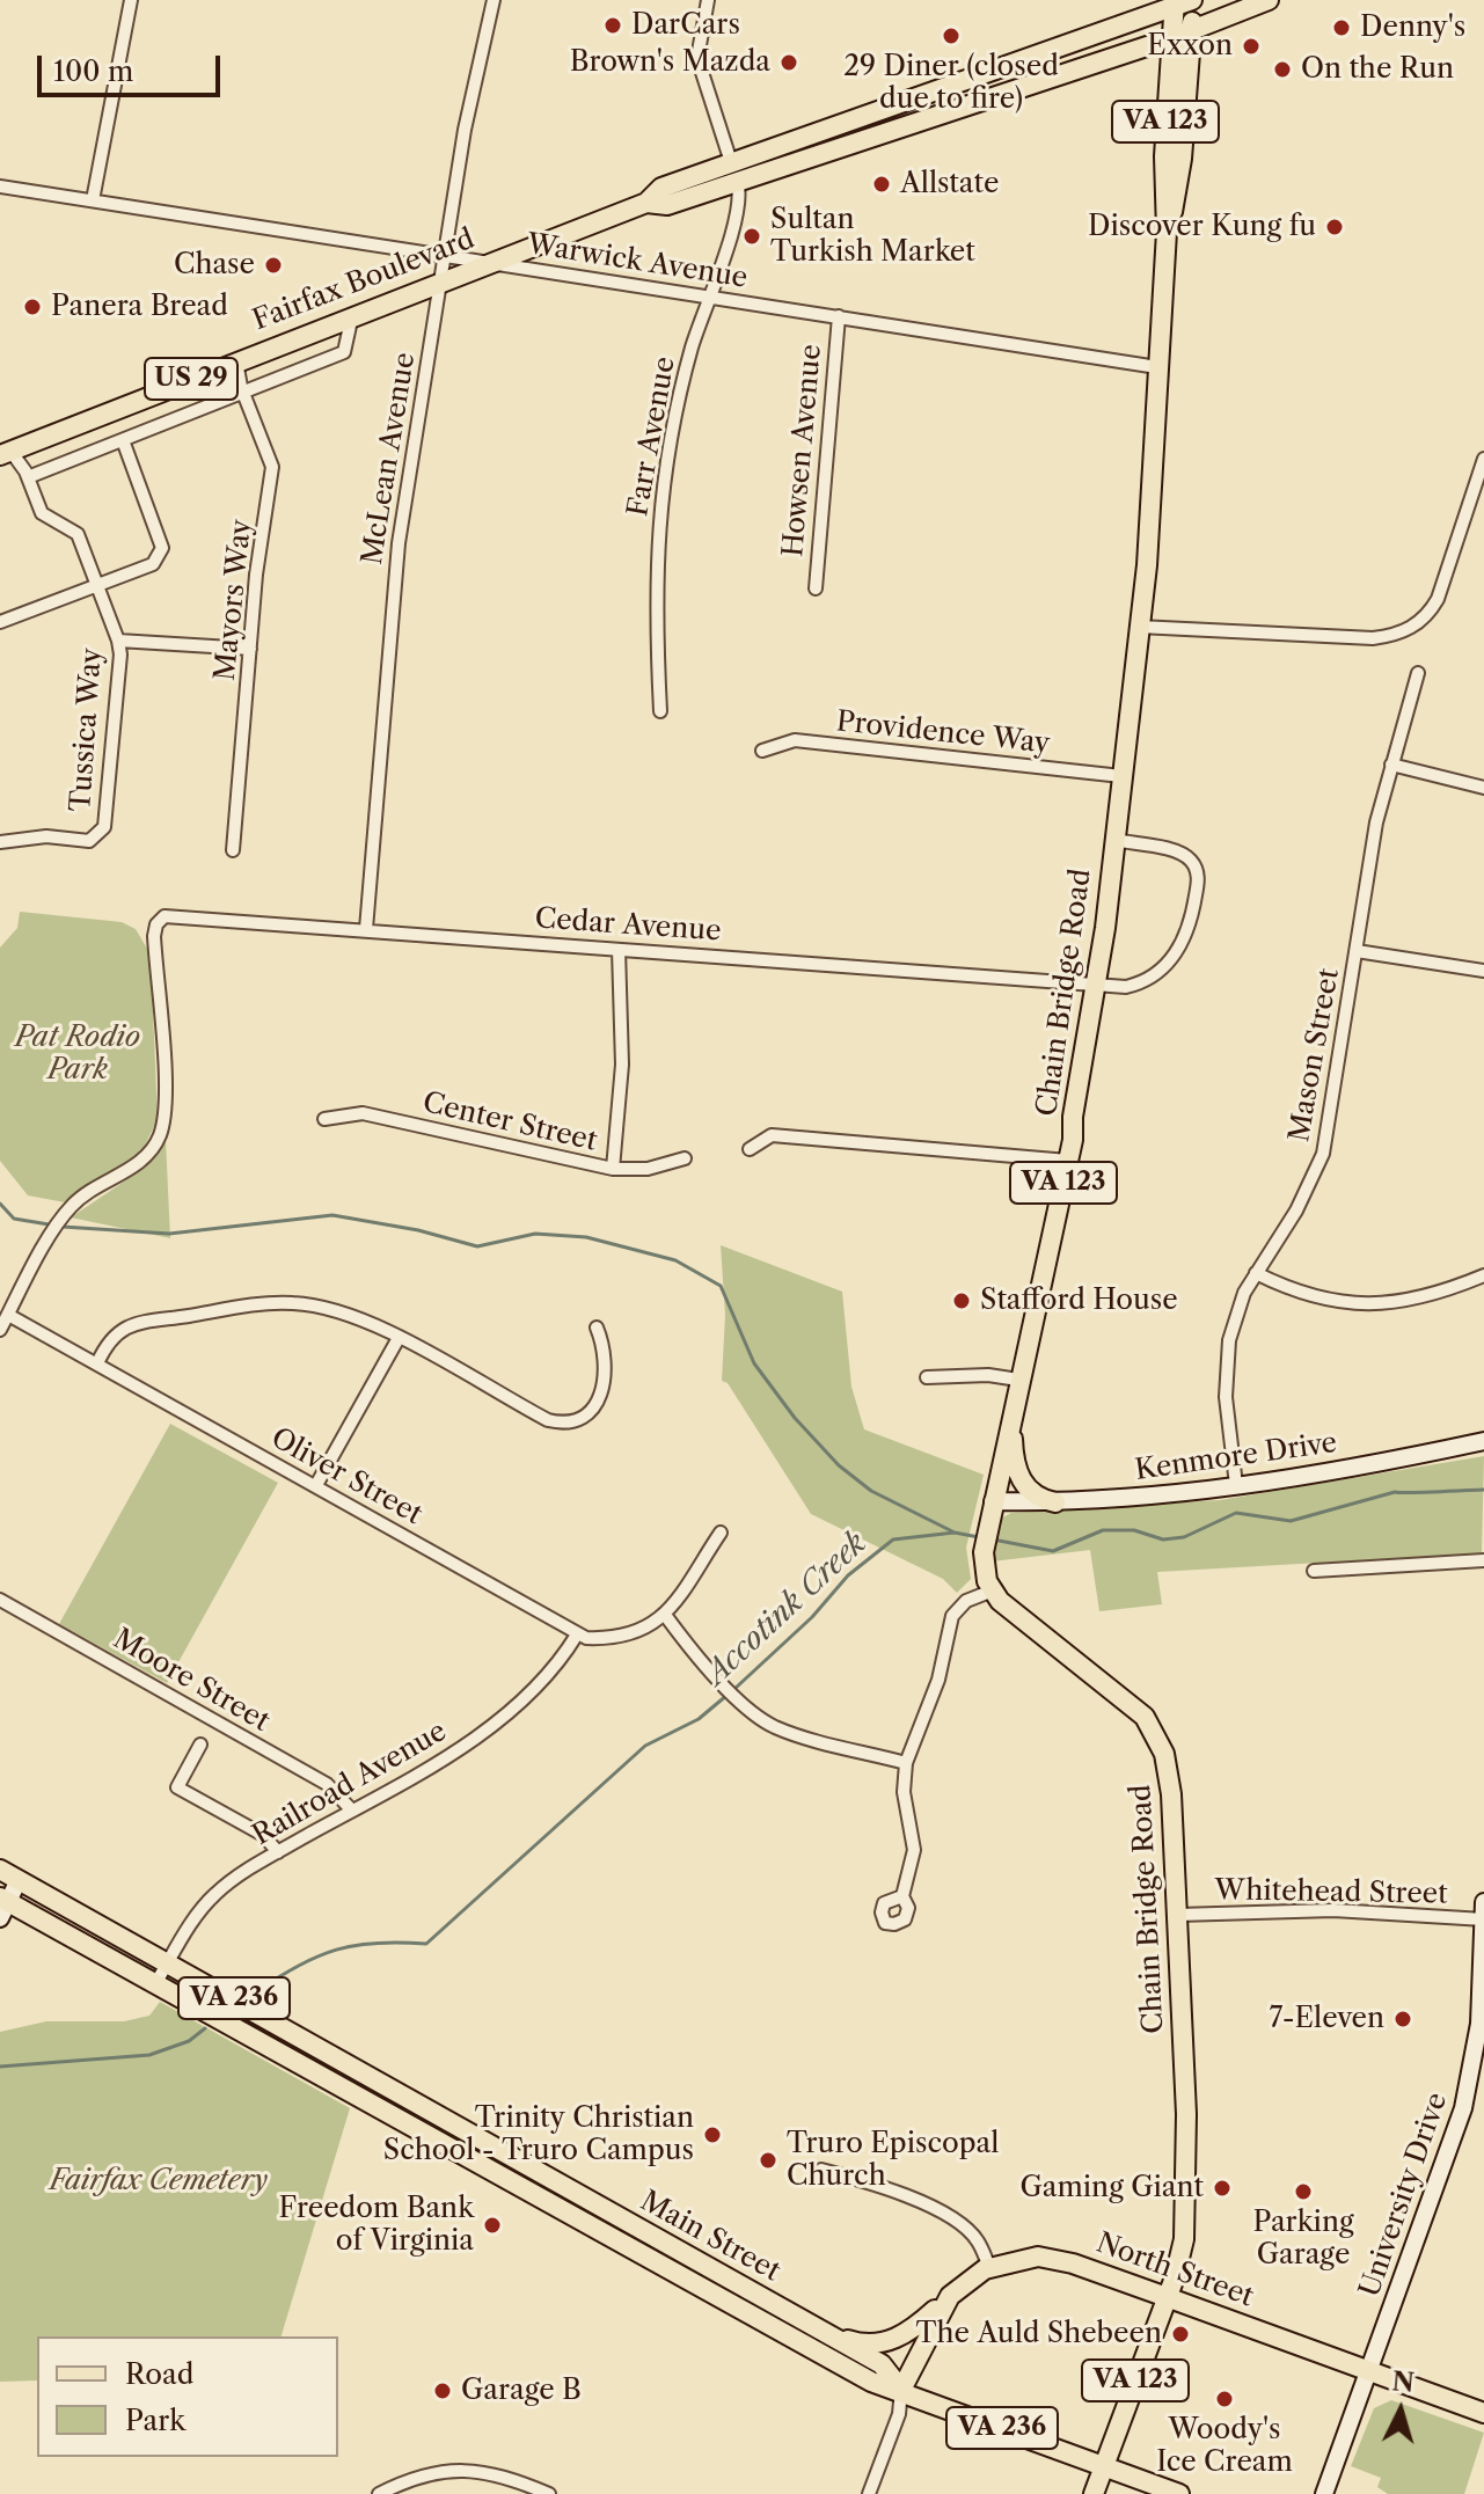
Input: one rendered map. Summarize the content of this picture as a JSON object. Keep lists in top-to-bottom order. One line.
{"streets":{"main road":["VA 123","Fairfax Boulevard","US 29","Chain Bridge Road","VA 236","Main Street","North Street"],"street":["Warwick Avenue","Farr Avenue","Howsen Avenue","McLean Avenue","Mayors Way","Tussica Way","Providence Way","Cedar Avenue","Mason Street","Center Street","Kenmore Drive","Oliver Street","Moore Street","Railroad Avenue","Whitehead Street","University Drive"]},"crossings":[["Warwick Avenue","Fairfax Boulevard"],["Warwick Avenue","Farr Avenue"],["Warwick Avenue","Howsen Avenue"],["Warwick Avenue","McLean Avenue"],["Warwick Avenue","Chain Bridge Road"],["Fairfax Boulevard","Farr Avenue"],["Fairfax Boulevard","McLean Avenue"],["Fairfax Boulevard","Mayors Way"],["Fairfax Boulevard","Tussica Way"],["Fairfax Boulevard","Chain Bridge Road"],["McLean Avenue","Cedar Avenue"],["Providence Way","Chain Bridge Road"],["Cedar Avenue","Chain Bridge Road"],["Cedar Avenue","Oliver Street"],["Chain Bridge Road","Kenmore Drive"],["Chain Bridge Road","Whitehead Street"],["Chain Bridge Road","Main Street"],["Chain Bridge Road","North Street"],["Mason Street","Kenmore Drive"],["Oliver Street","Railroad Avenue"],["Moore Street","Railroad Avenue"],["Railroad Avenue","Main Street"],["Whitehead Street","University Drive"],["University Drive","North Street"],["Main Street","North Street"]],"water":["Accotink Creek"],"parks":["Pat Rodio Park","Fairfax Cemetery"],"places":["DarCars","Denny's","29 Diner (closed due to fire)","Exxon","Brown's Mazda","On the Run","Allstate","Discover Kung fu","Sultan Turkish Market","Chase","Panera Bread","Stafford House","7-Eleven","Trinity Christian School - Truro Campus","Truro Episcopal Church","Gaming Giant","Parking Garage","Freedom Bank of Virginia","The Auld Shebeen","Garage B","Woody's Ice Cream"],"legend":["Road","Park"],"scale_bar":"100 m","north":"top"}
